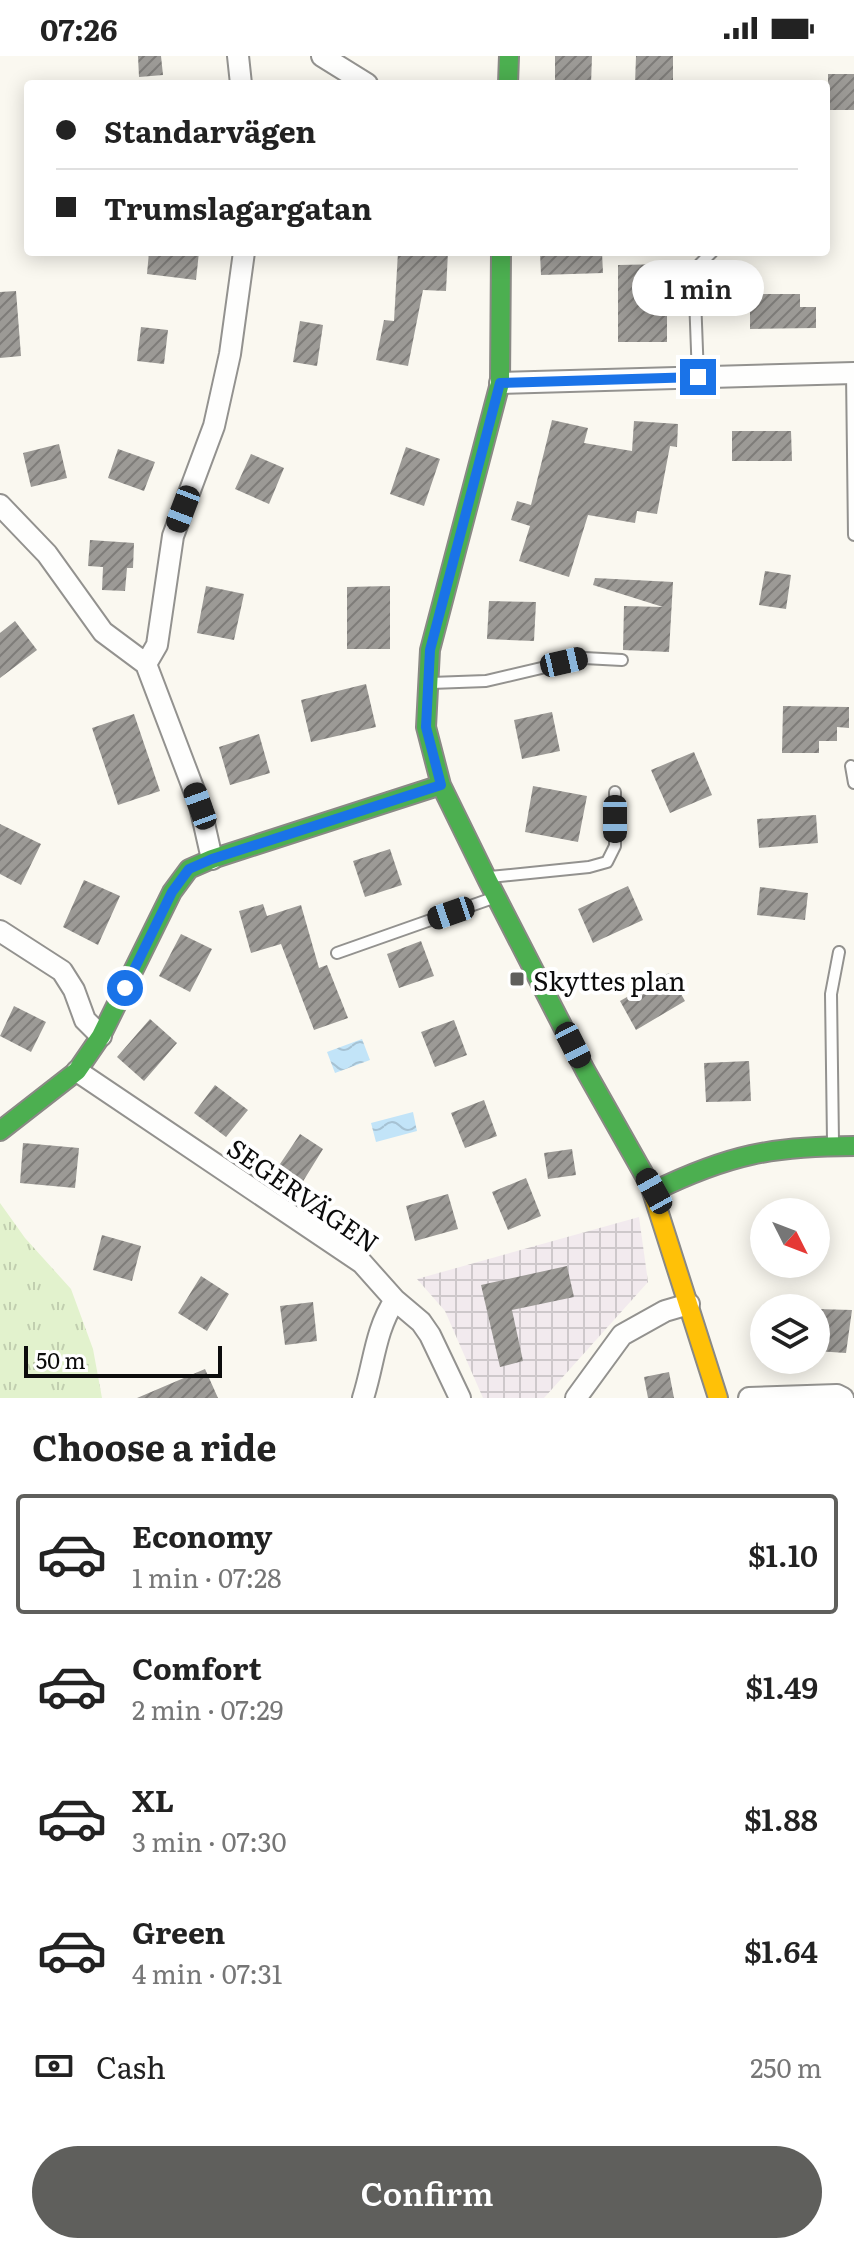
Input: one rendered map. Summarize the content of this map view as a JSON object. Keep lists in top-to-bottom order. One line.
{"streets":{"street":["SEGERVÄGEN"]},"places":{"transit":["Skyttes plan"]},"scale_bar":"50 m","north":"bottom right","page":{"status":"07:26","banner":["Standarvägen","Trumslagargatan"],"bubble":"1 min","scale":"50 m","heading":"Choose a ride","list":[{"name":"Economy","note":"1 min · 07:28","value":"$1.10"},{"name":"Comfort","note":"2 min · 07:29","value":"$1.49"},{"name":"XL","note":"3 min · 07:30","value":"$1.88"},{"name":"Green","note":"4 min · 07:31","value":"$1.64"}],"pay":["Cash","250 m"],"buttons":"Confirm"}}
